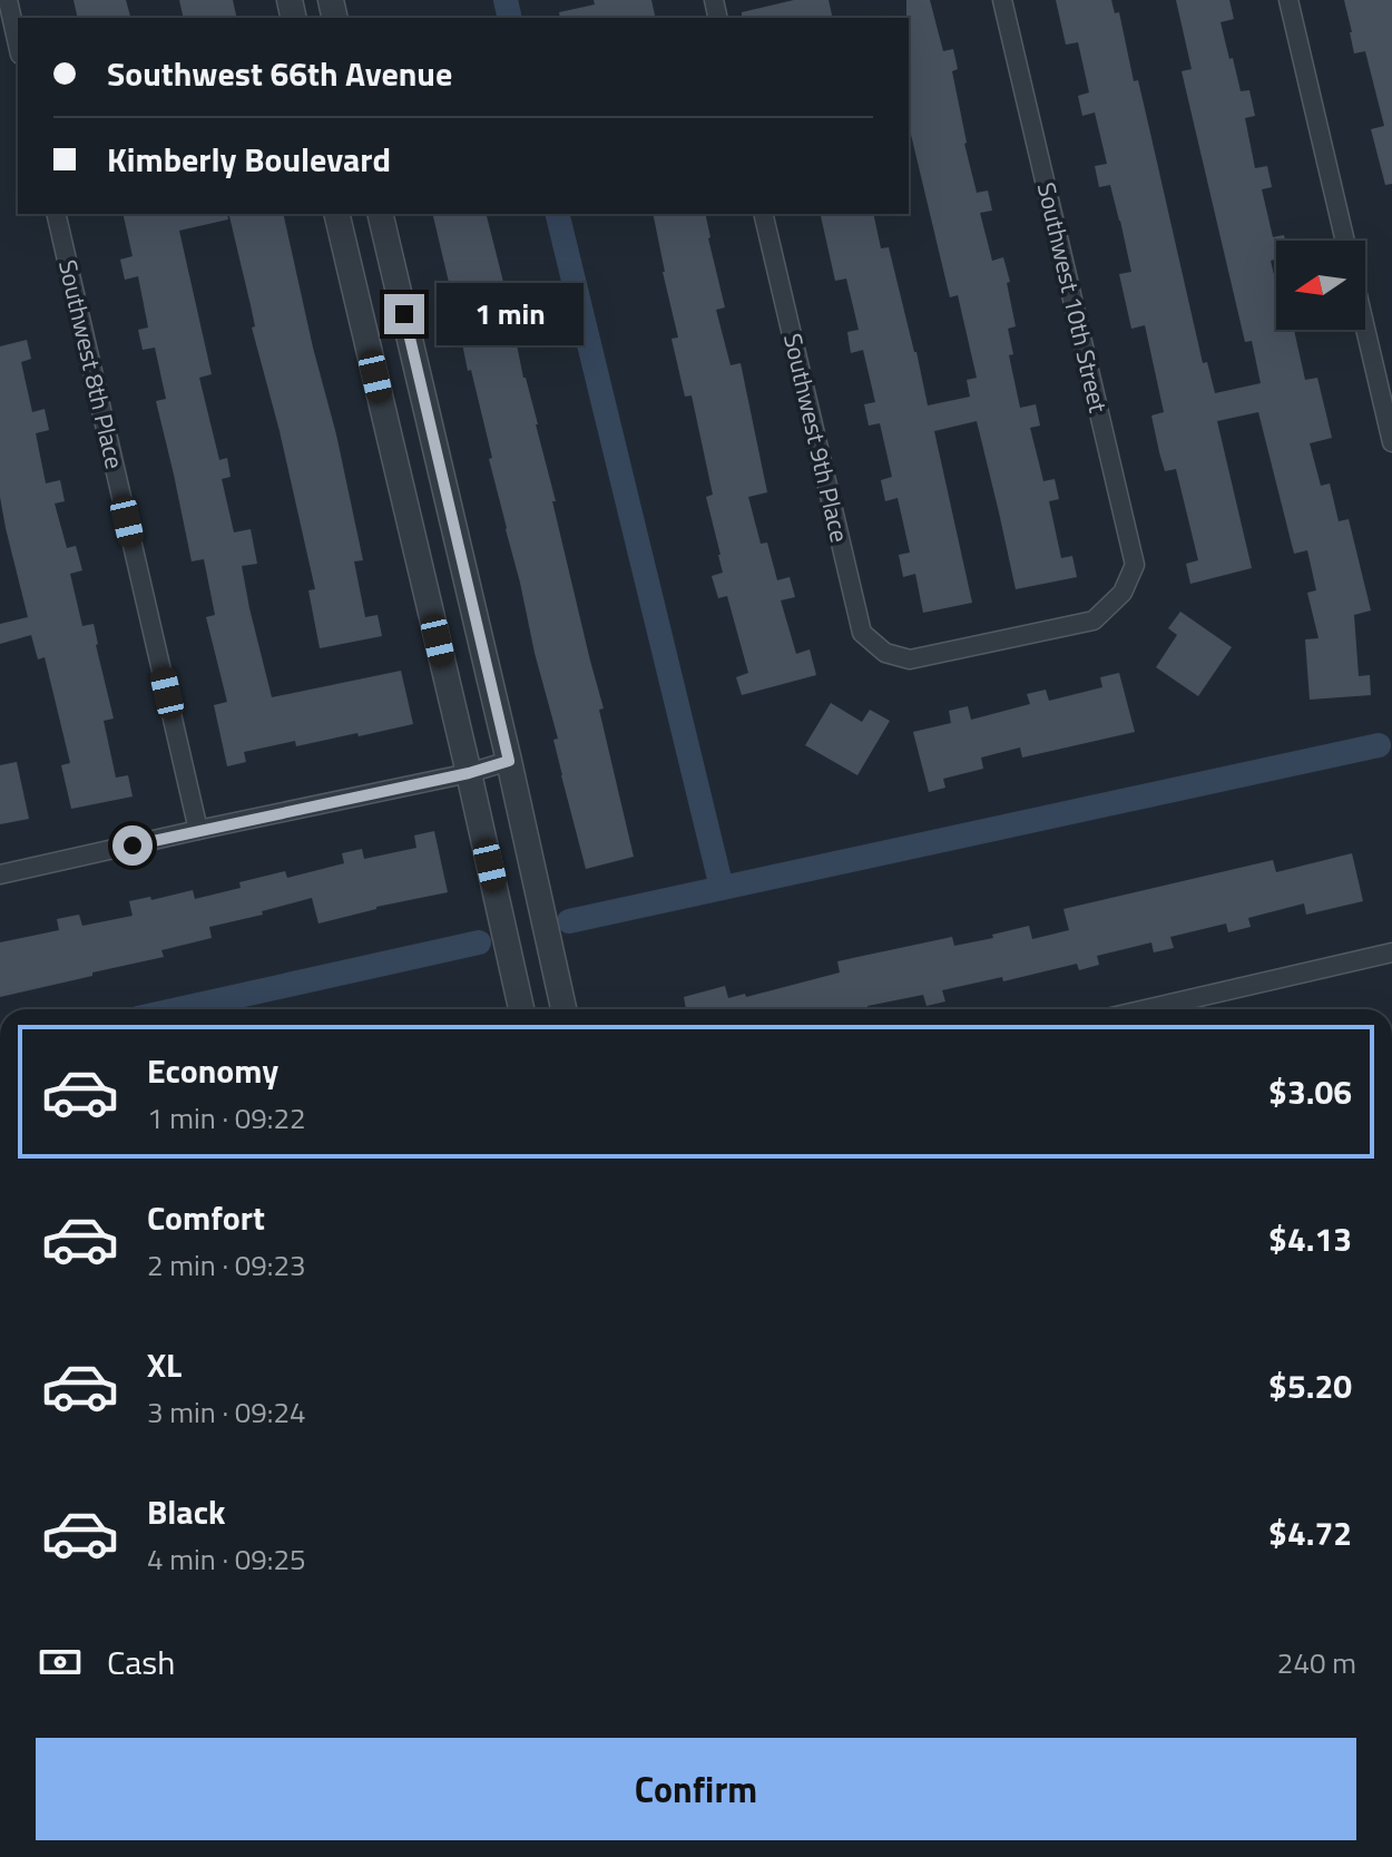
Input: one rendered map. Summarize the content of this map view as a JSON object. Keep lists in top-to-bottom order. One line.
{"streets":{"street":["Southwest 10th Street","Southwest 8th Place","Southwest 9th Place"]},"crossings":[["Southwest 10th Street","Southwest 9th Place"]],"north":"left","page":{"banner":["Southwest 66th Avenue","Kimberly Boulevard"],"bubble":"1 min","list":[{"name":"Economy","note":"1 min · 09:22","value":"$3.06"},{"name":"Comfort","note":"2 min · 09:23","value":"$4.13"},{"name":"XL","note":"3 min · 09:24","value":"$5.20"},{"name":"Black","note":"4 min · 09:25","value":"$4.72"}],"pay":["Cash","240 m"],"buttons":"Confirm"}}
